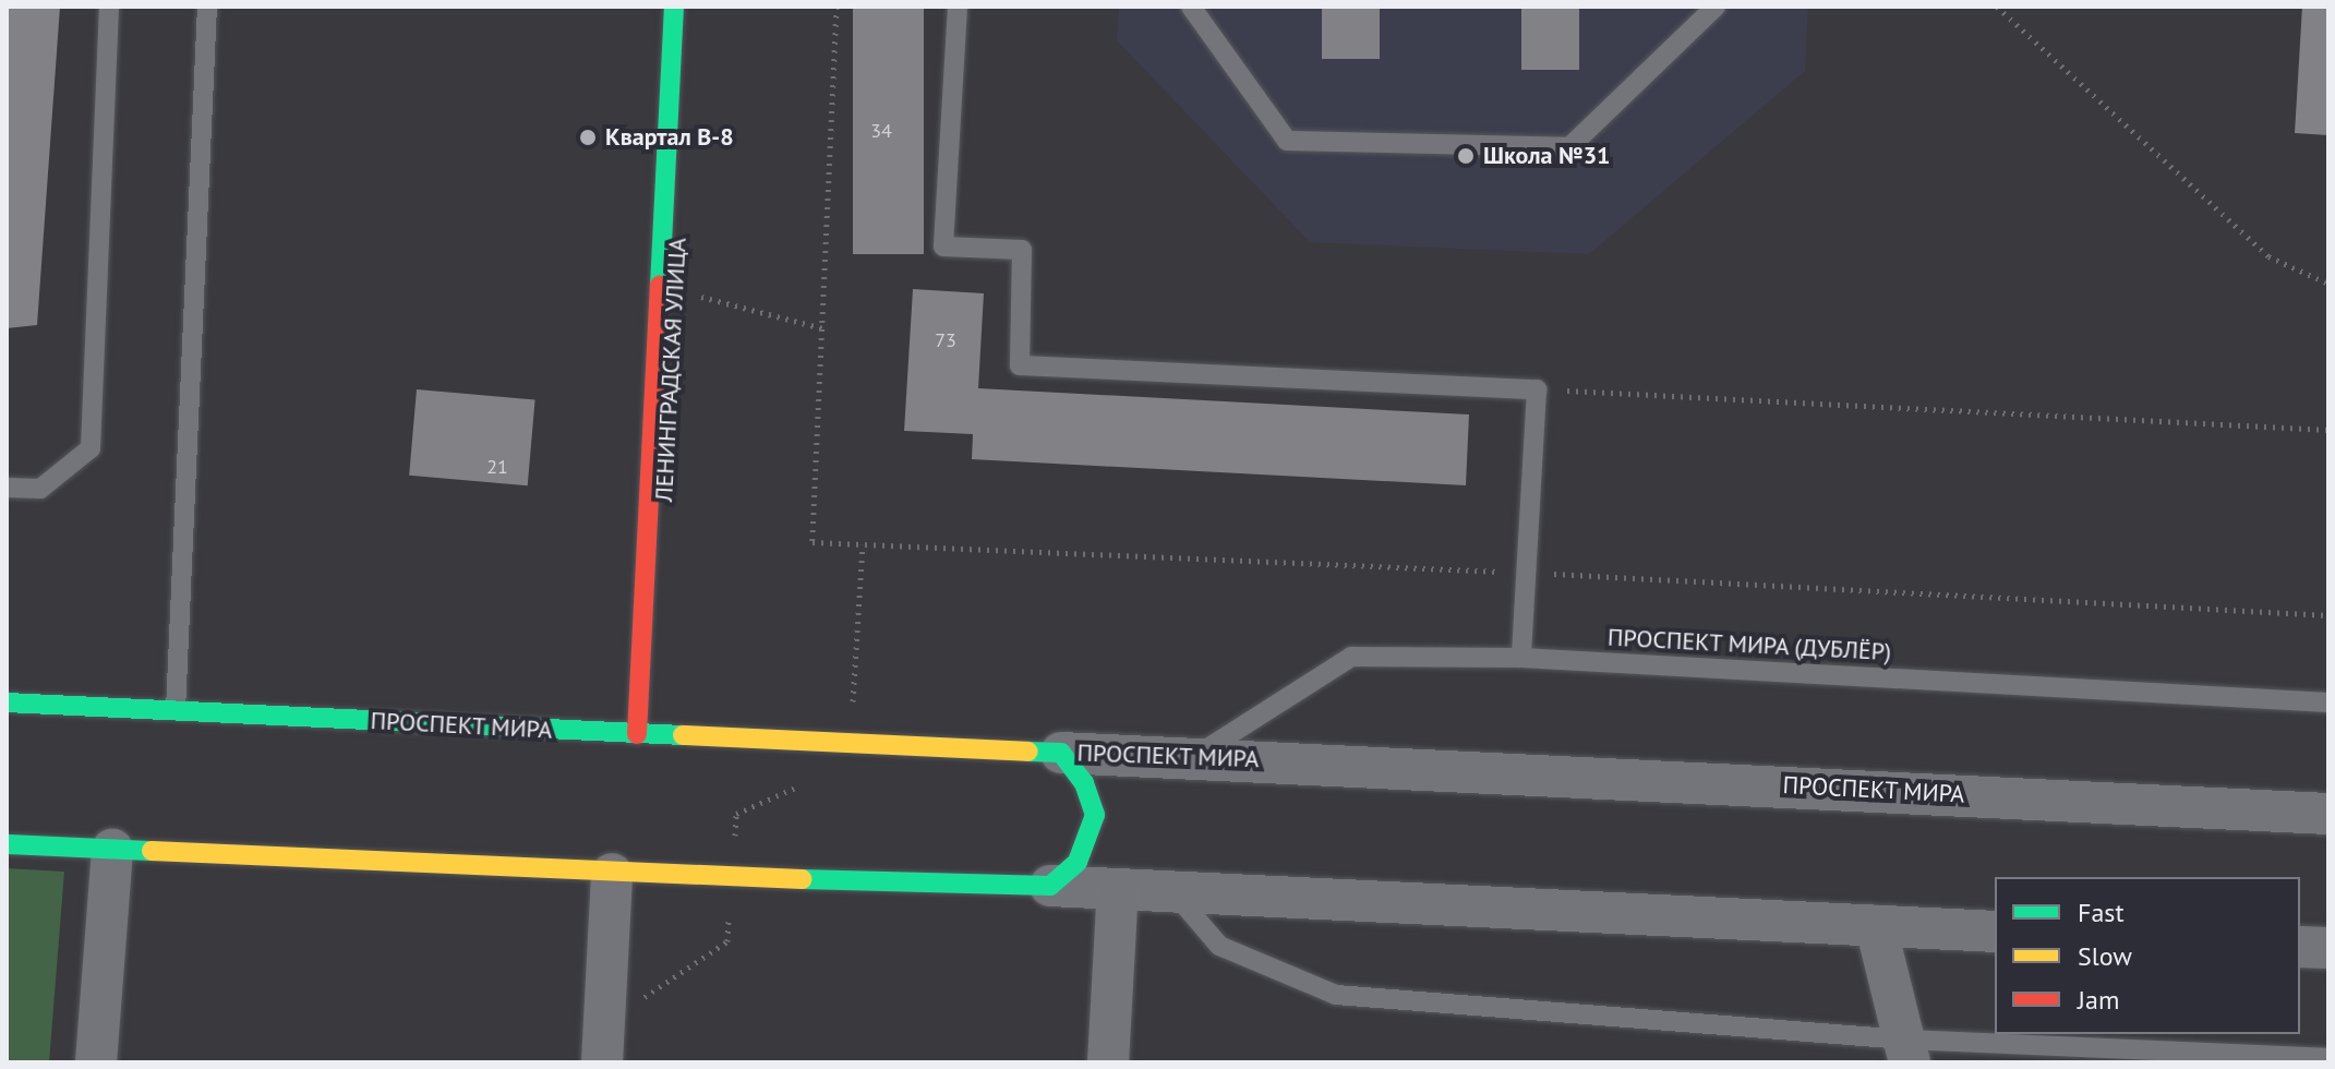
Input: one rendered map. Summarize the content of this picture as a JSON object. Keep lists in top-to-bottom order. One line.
{"streets":{"street":["ЛЕНИНГРАДСКАЯ УЛИЦА","ПРОСПЕКТ МИРА"],"lane":["ПРОСПЕКТ МИРА (ДУБЛЁР)"]},"crossings":[["ЛЕНИНГРАДСКАЯ УЛИЦА","ПРОСПЕКТ МИРА"],["ПРОСПЕКТ МИРА (ДУБЛЁР)","ПРОСПЕКТ МИРА"]],"places":["Квартал В-8","Школа №31"],"house_numbers":["34","73","21"],"legend":["Fast","Slow","Jam"]}
